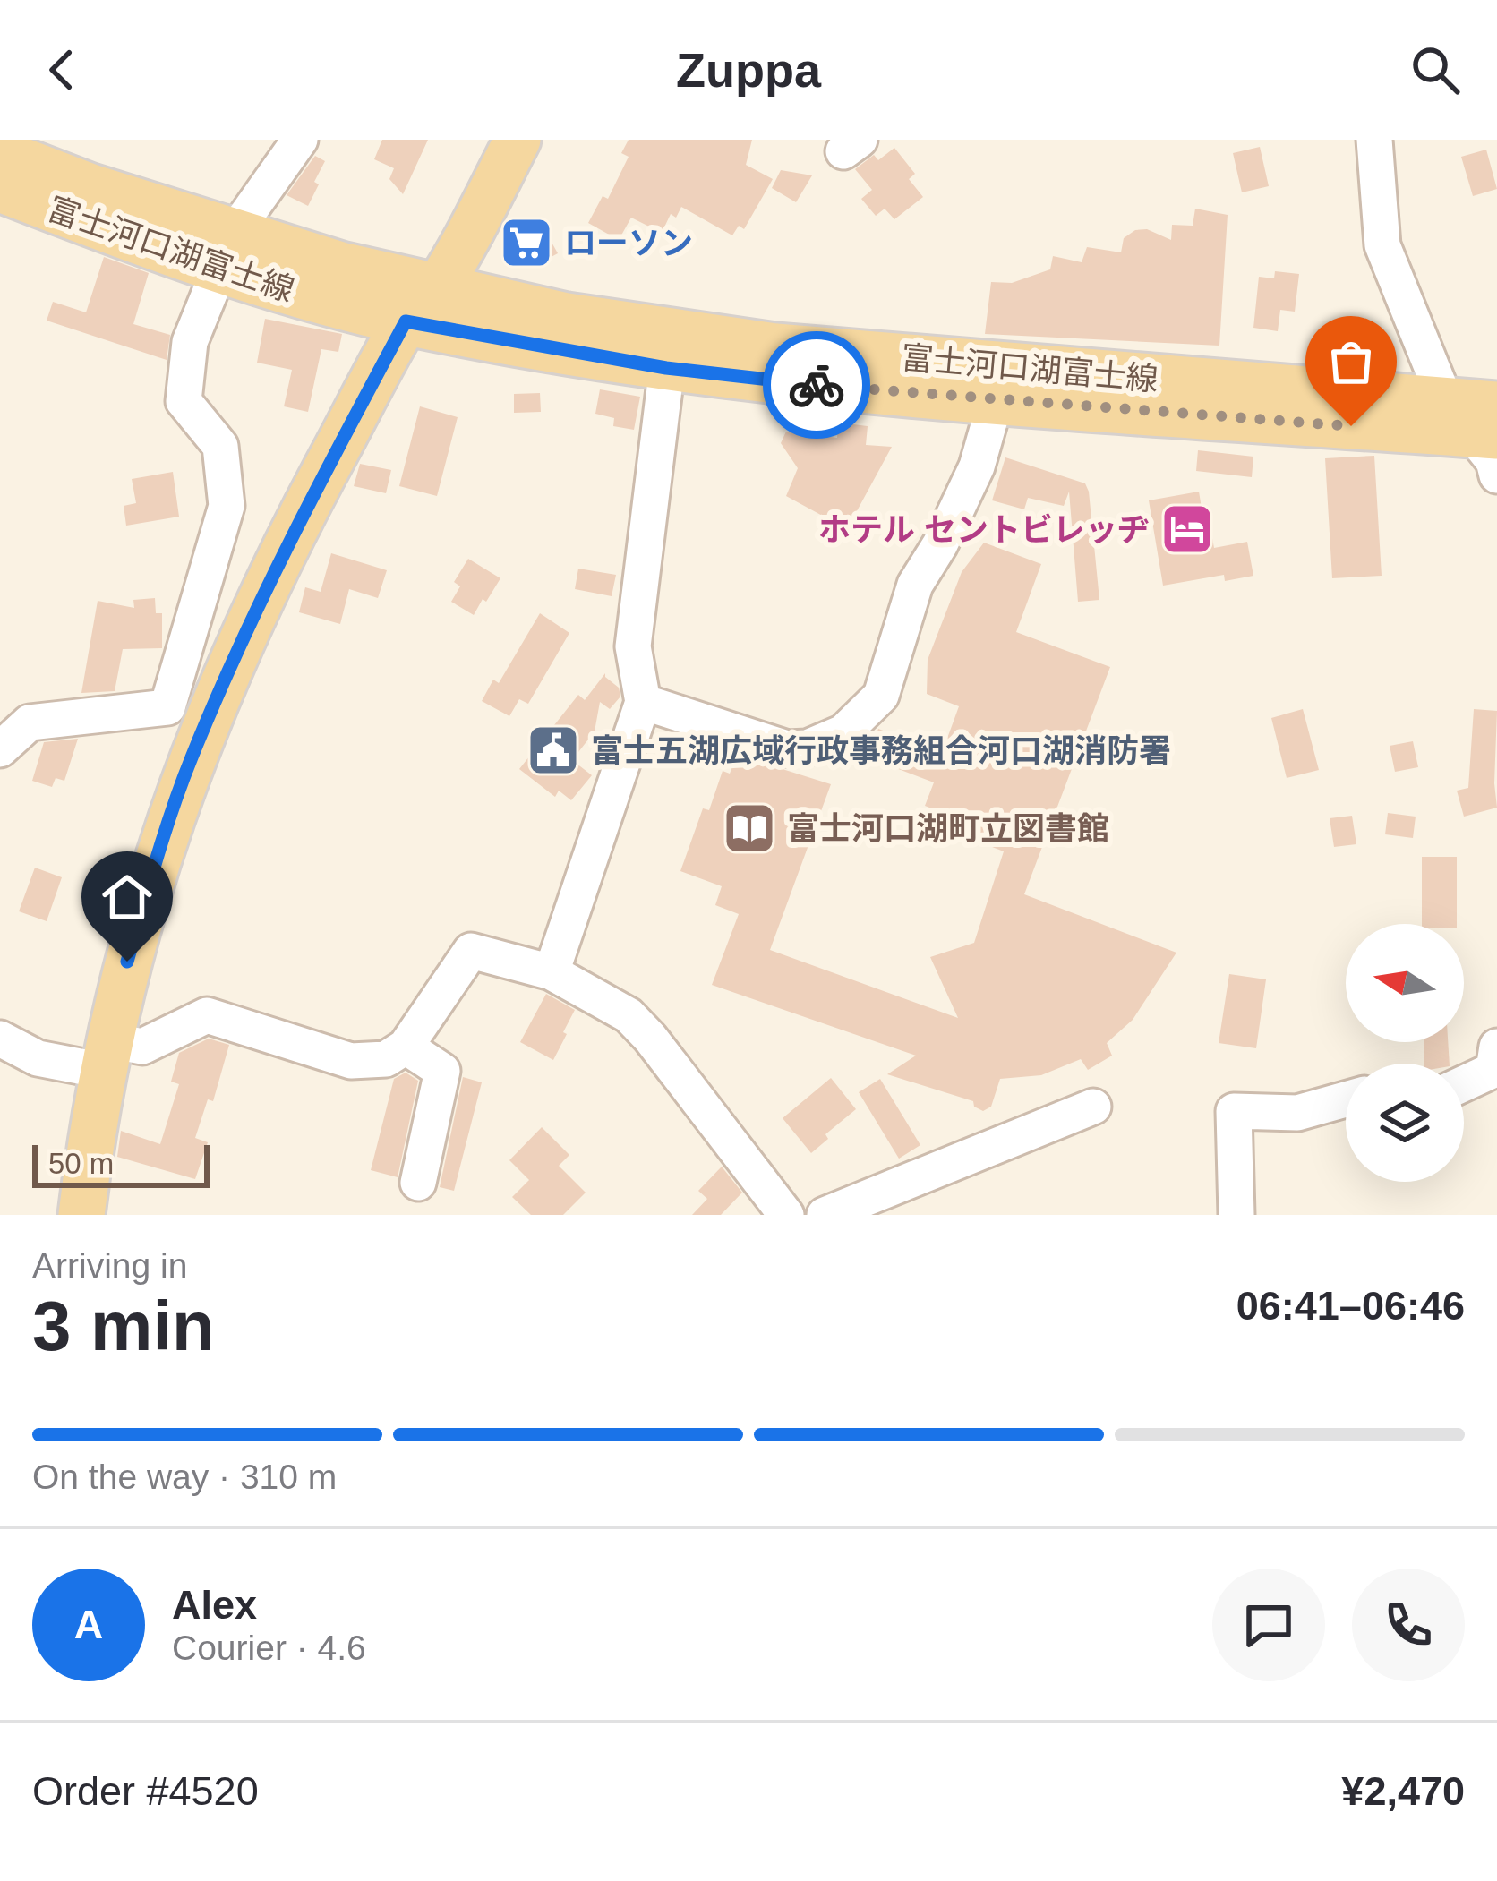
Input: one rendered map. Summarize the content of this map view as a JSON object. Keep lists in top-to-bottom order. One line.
{"streets":{"main road":["富士河口湖富士線"]},"places":{"supermarket":["ローソン"],"hotel":["ホテル セントビレッヂ"],"public building":["富士五湖広域行政事務組合河口湖消防署"],"library":["富士河口湖町立図書館"]},"scale_bar":"50 m","north":"left","page":{"header":"Zuppa","scale":"50 m","heading":["3 min","Arriving in","06:41–06:46"],"panel":["Alex","Courier · 4.6","Order #4520","¥2,470"],"bar":"On the way · 310 m","round":"A"}}
